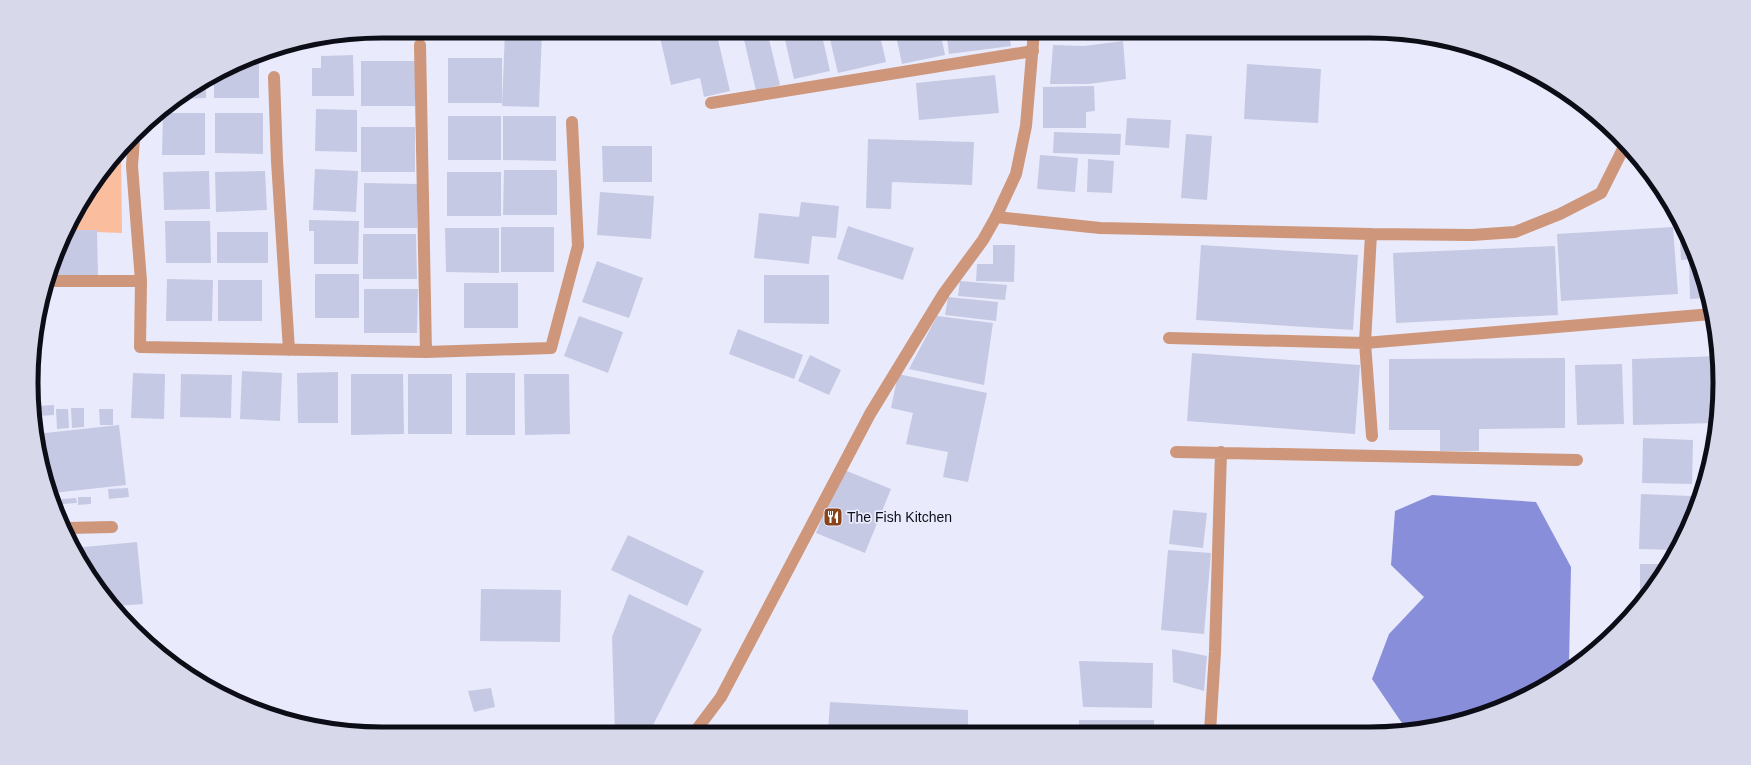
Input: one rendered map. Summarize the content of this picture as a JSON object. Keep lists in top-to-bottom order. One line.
{"places":{"restaurant":["The Fish Kitchen"]}}
